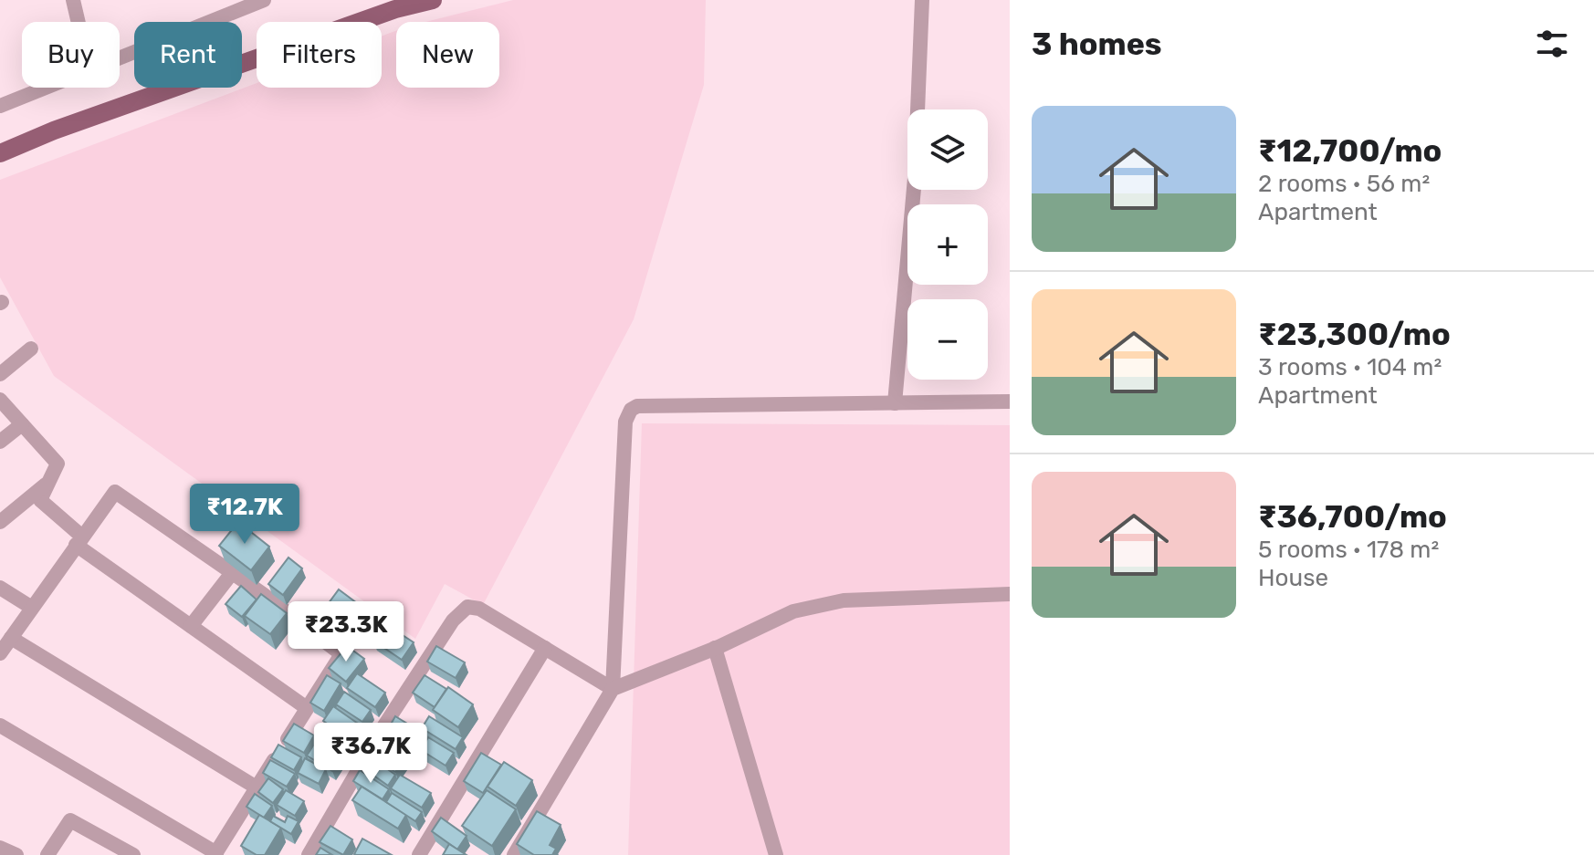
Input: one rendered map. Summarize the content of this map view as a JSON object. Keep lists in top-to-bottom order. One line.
{"page":{"heading":"3 homes","chip":["Buy","Rent","Filters","New"],"list":[{"name":"₹12,700/mo","note":"2 rooms · 56 m² · Apartment"},{"name":"₹23,300/mo","note":"3 rooms · 104 m² · Apartment"},{"name":"₹36,700/mo","note":"5 rooms · 178 m² · House"}],"map_buttons":["+","−"],"price":["₹12.7K","₹23.3K","₹36.7K"]}}
